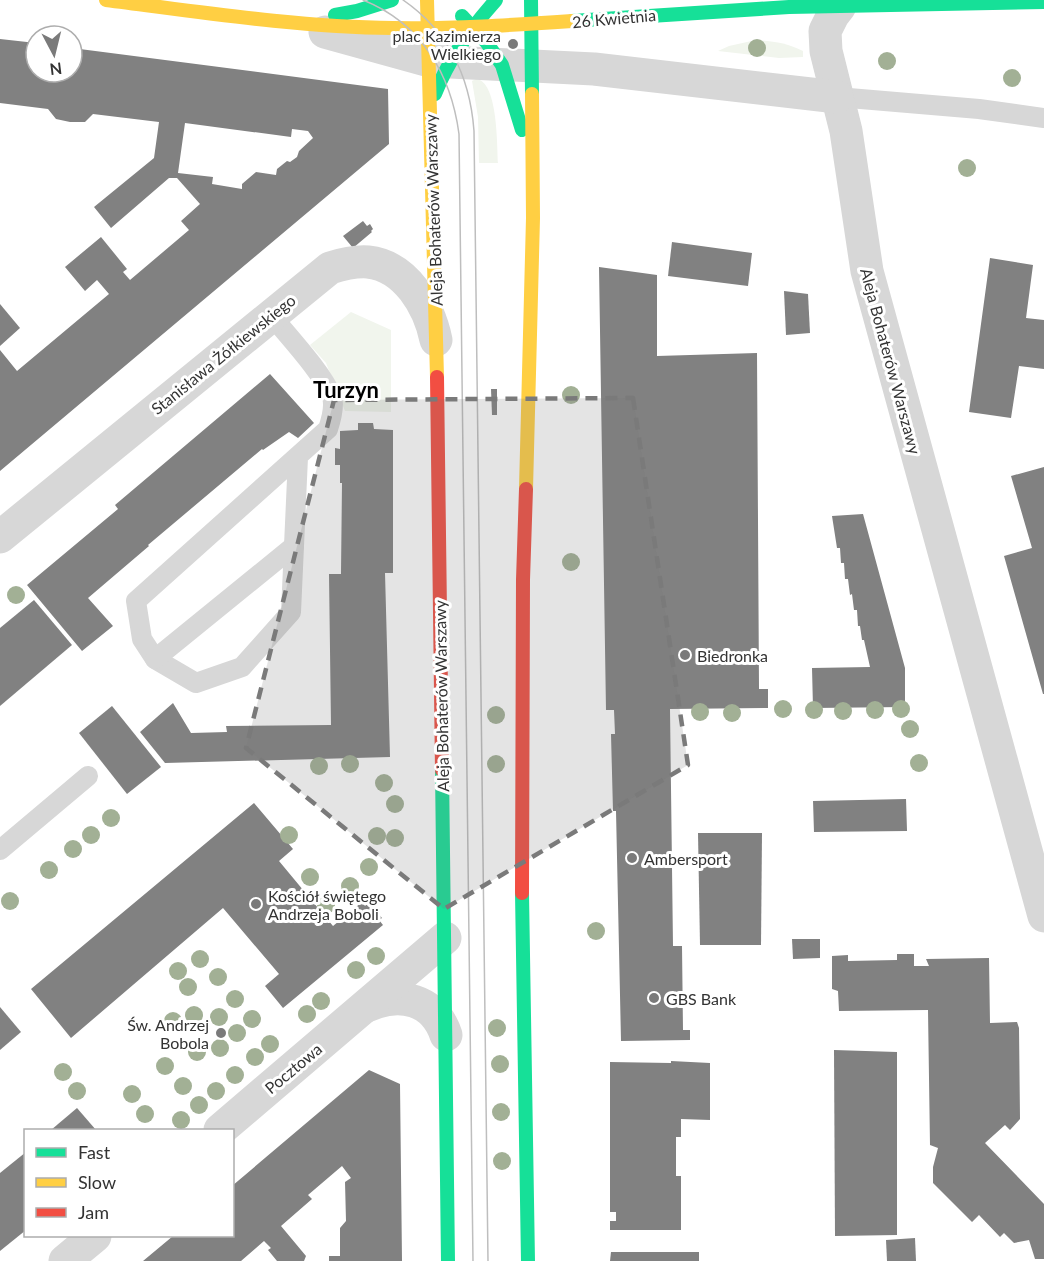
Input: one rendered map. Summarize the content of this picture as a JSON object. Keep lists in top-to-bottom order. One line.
{"streets":{"street":["26 Kwietnia","Aleja Bohaterów Warszawy","Stanisława Żółkiewskiego","Pocztowa"]},"crossings":[["Aleja Bohaterów Warszawy","Stanisława Żółkiewskiego"],["Aleja Bohaterów Warszawy","Pocztowa"]],"districts":["Turzyn"],"places":["plac Kazimierza Wielkiego","Biedronka","Ambersport","Kościół świętego Andrzeja Boboli","GBS Bank","Św. Andrzej Bobola"],"legend":["Fast","Slow","Jam"],"north":"bottom"}
